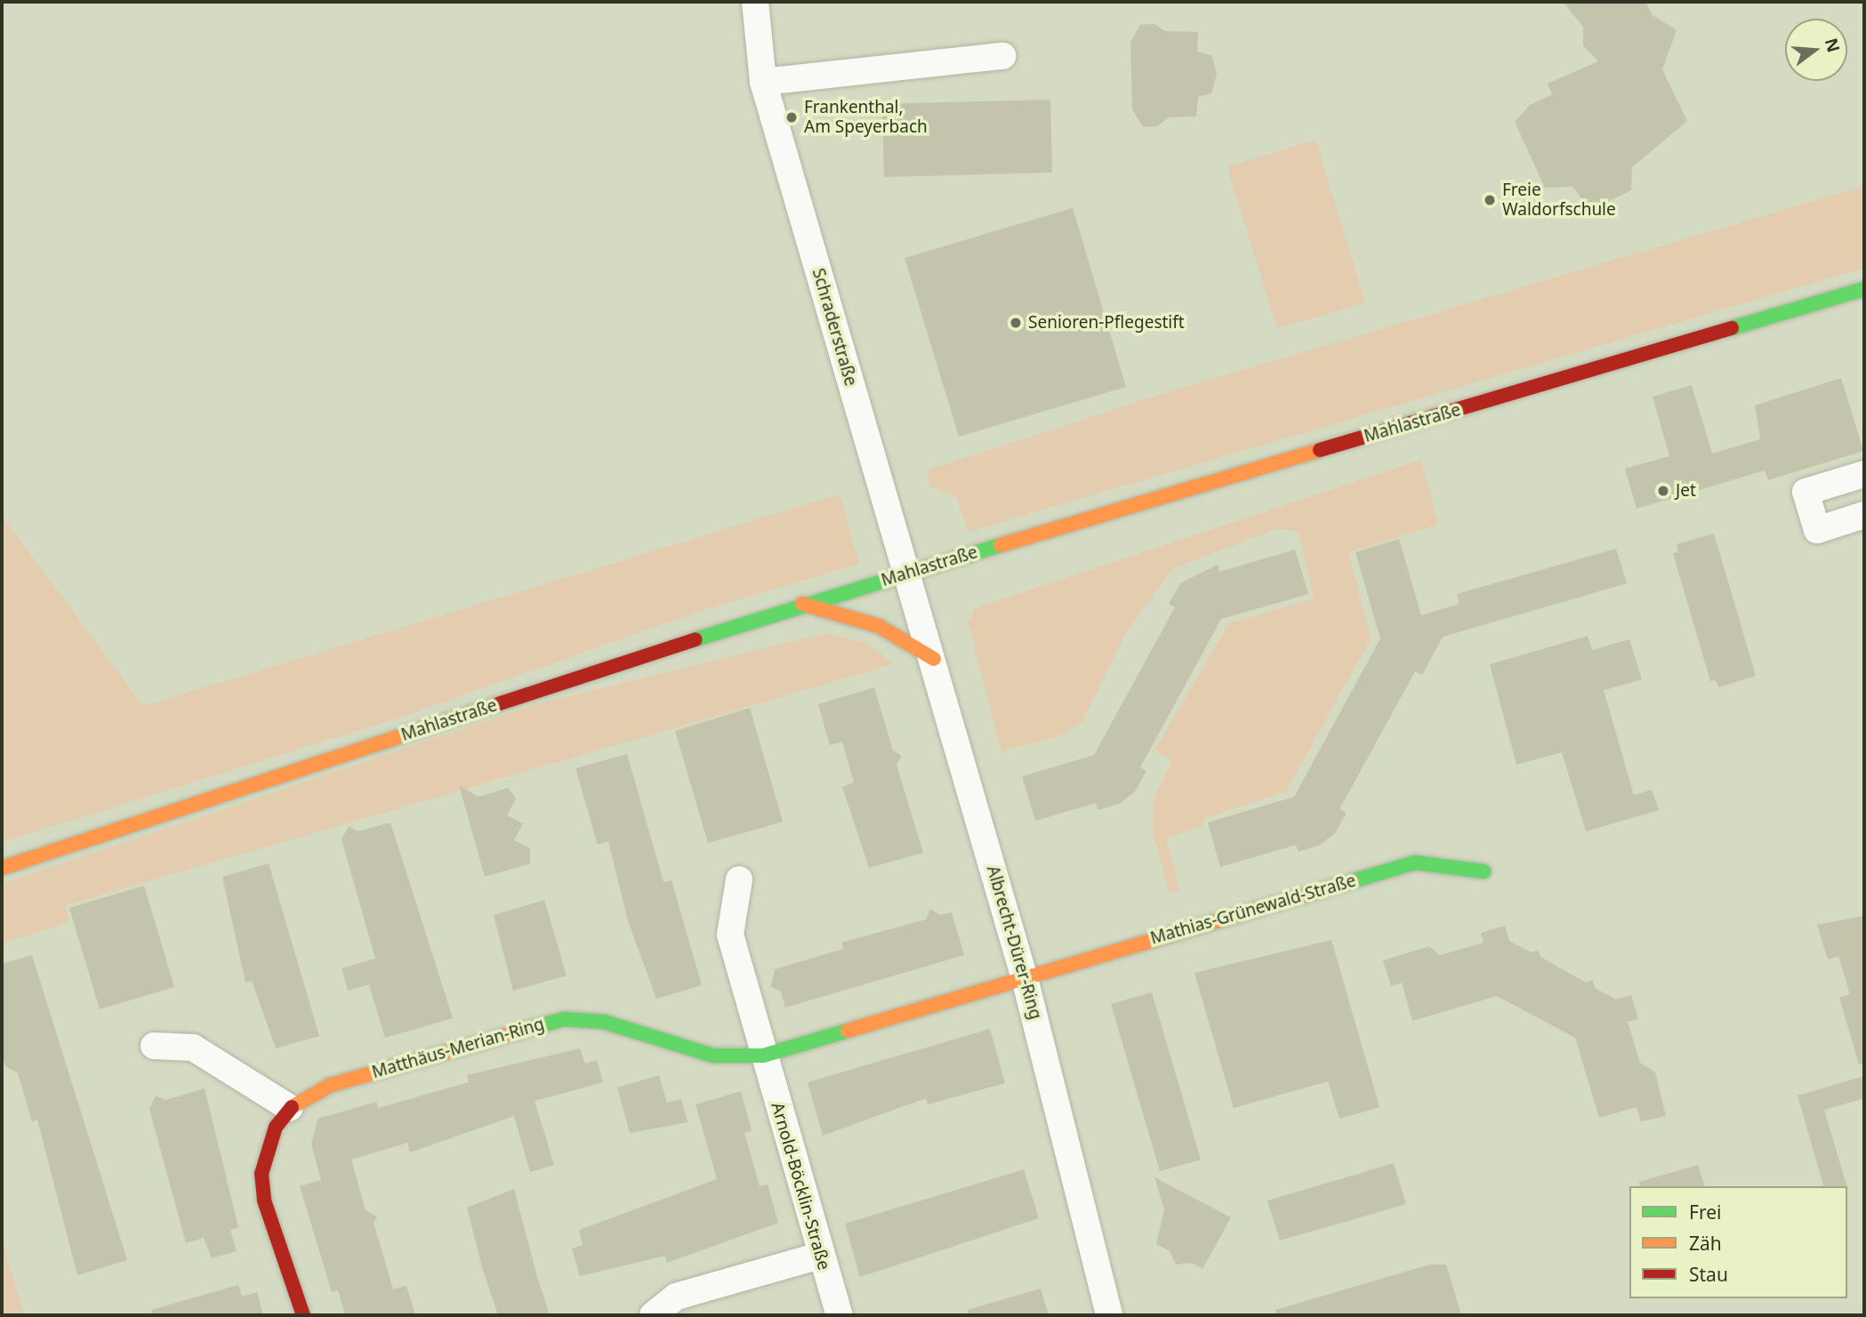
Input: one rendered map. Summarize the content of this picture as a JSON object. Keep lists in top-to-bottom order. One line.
{"streets":{"street":["Schraderstraße","Mahlastraße","Mathias-Grünewald-Straße","Albrecht-Dürer-Ring","Matthäus-Merian-Ring","Arnold-Böcklin-Straße"]},"crossings":[["Schraderstraße","Mahlastraße"],["Schraderstraße","Albrecht-Dürer-Ring"],["Mahlastraße","Albrecht-Dürer-Ring"],["Mathias-Grünewald-Straße","Albrecht-Dürer-Ring"],["Mathias-Grünewald-Straße","Matthäus-Merian-Ring"],["Albrecht-Dürer-Ring","Matthäus-Merian-Ring"],["Matthäus-Merian-Ring","Arnold-Böcklin-Straße"]],"places":["Frankenthal, Am Speyerbach","Freie Waldorfschule","Senioren-Pflegestift","Jet"],"legend":["Frei","Zäh","Stau"],"north":"right"}
